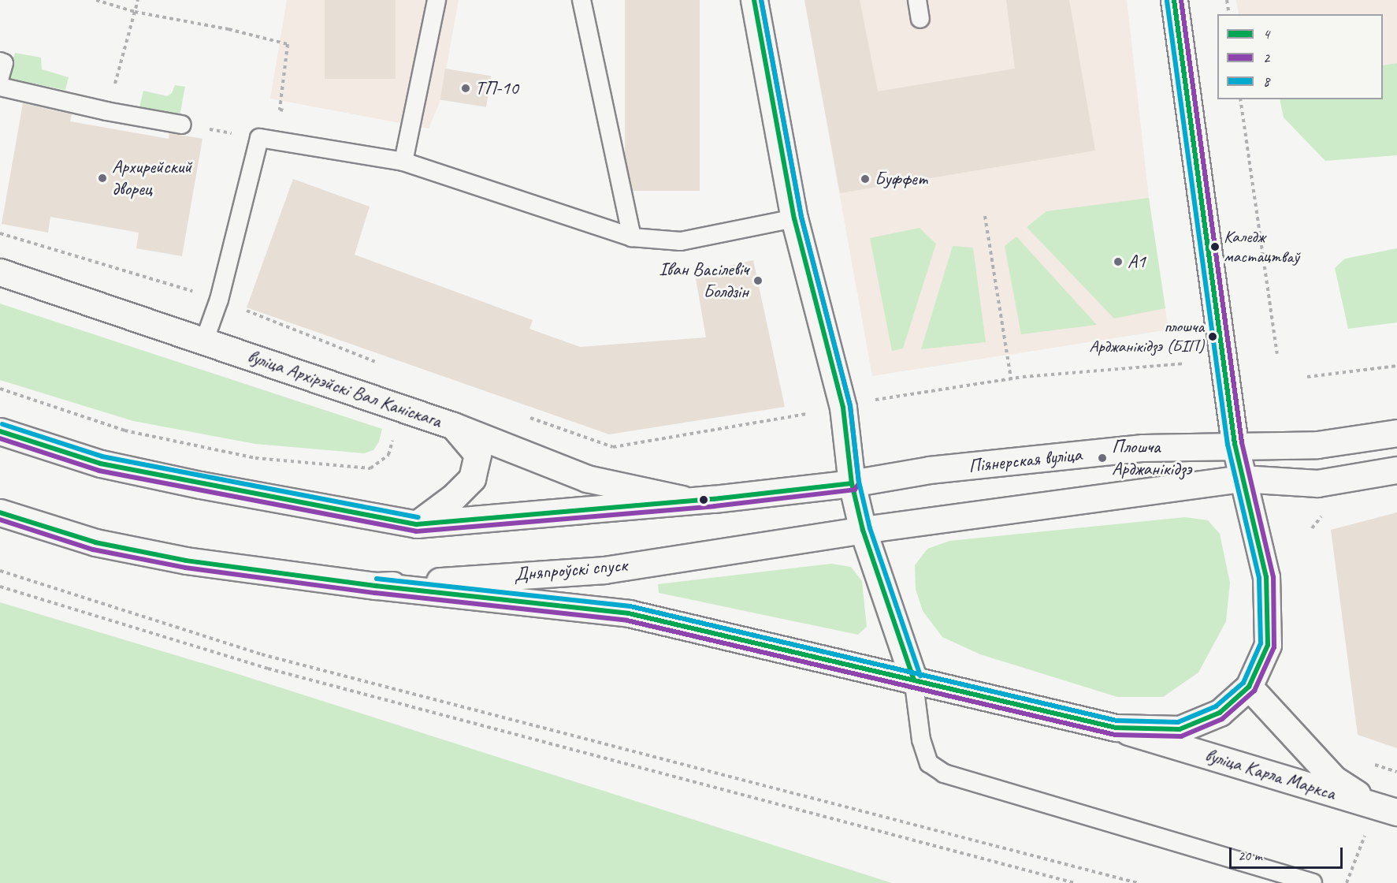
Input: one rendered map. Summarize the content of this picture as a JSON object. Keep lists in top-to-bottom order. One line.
{"streets":{"main road":["вуліца Архірэйскі Вал Каніскага","Піянерская вуліца","Дняпроўскі спуск","вуліца Карла Маркса"]},"places":["ТП-10","Архирейский дворец","Буффет","Каледж мастацтваў","A1","Іван Васілевіч Болдзін","плошча Арджанікідзэ (БІП)","Плошча Арджанікідзэ"],"lines":["transit line 4","transit line 2","transit line 8"],"legend":["4","2","8"],"scale_bar":"20 m"}
